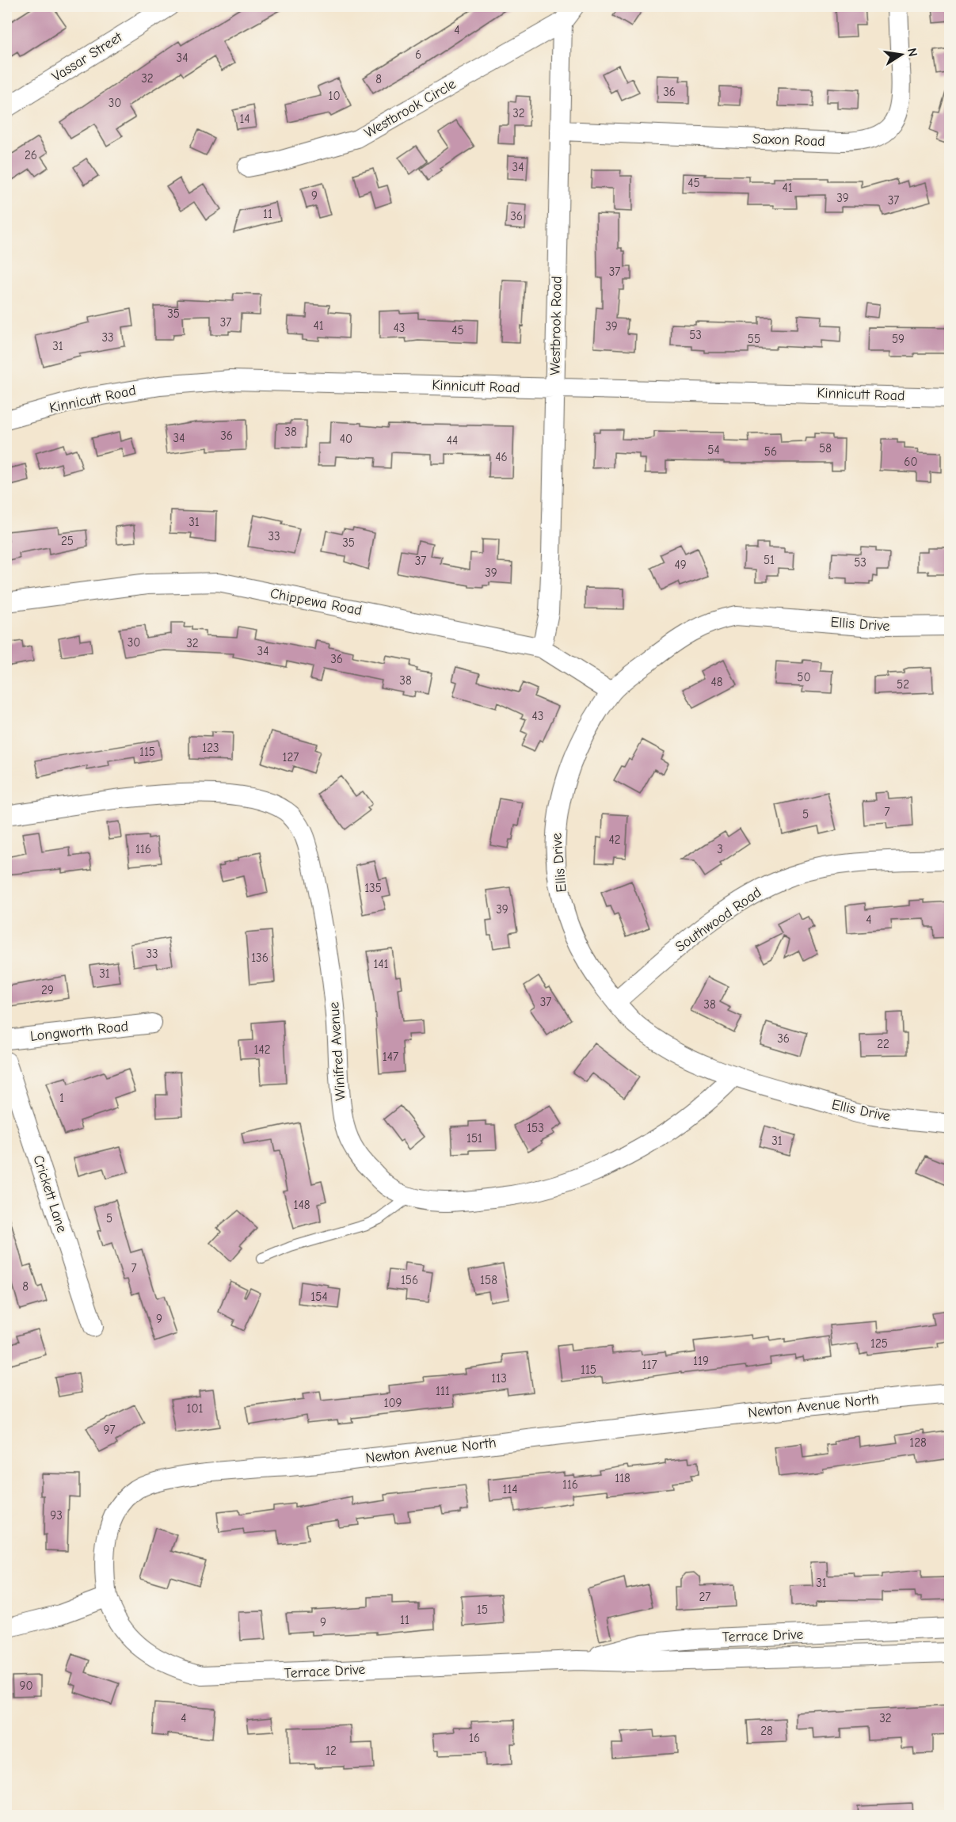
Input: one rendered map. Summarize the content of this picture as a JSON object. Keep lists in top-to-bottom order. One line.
{"streets":{"street":["Vassar Street","Westbrook Circle","Saxon Road","Westbrook Road","Kinnicutt Road","Chippewa Road","Ellis Drive","Southwood Road","Longworth Road","Winifred Avenue","Crickett Lane","Newton Avenue North","Terrace Drive"]},"crossings":[["Westbrook Circle","Westbrook Road"],["Saxon Road","Westbrook Road"],["Westbrook Road","Kinnicutt Road"],["Westbrook Road","Chippewa Road"],["Chippewa Road","Ellis Drive"],["Ellis Drive","Southwood Road"],["Ellis Drive","Winifred Avenue"],["Newton Avenue North","Terrace Drive"]],"house_numbers":["4","6","34","32","8","36","10","30","32","14","26","34","45","41","9","39","37","11","36","37","35","37","41","39","43","45","53","33","55","59","31","38","36","34","40","44","58","54","56","46","60","31","33","25","35","51","37","53","49","39","30","32","34","36","50","38","48","52","43","123","115","127","7","5","42","116","3","135","39","4","33","136","141","31","29","37","38","36","22","142","147","1","153","151","31","148","5","7","156","158","8","154","9","125","119","117","115","113","111","109","101","97","128","118","116","114","93","31","27","15","11","9","90","4","32","28","16","12"],"north":"right"}
